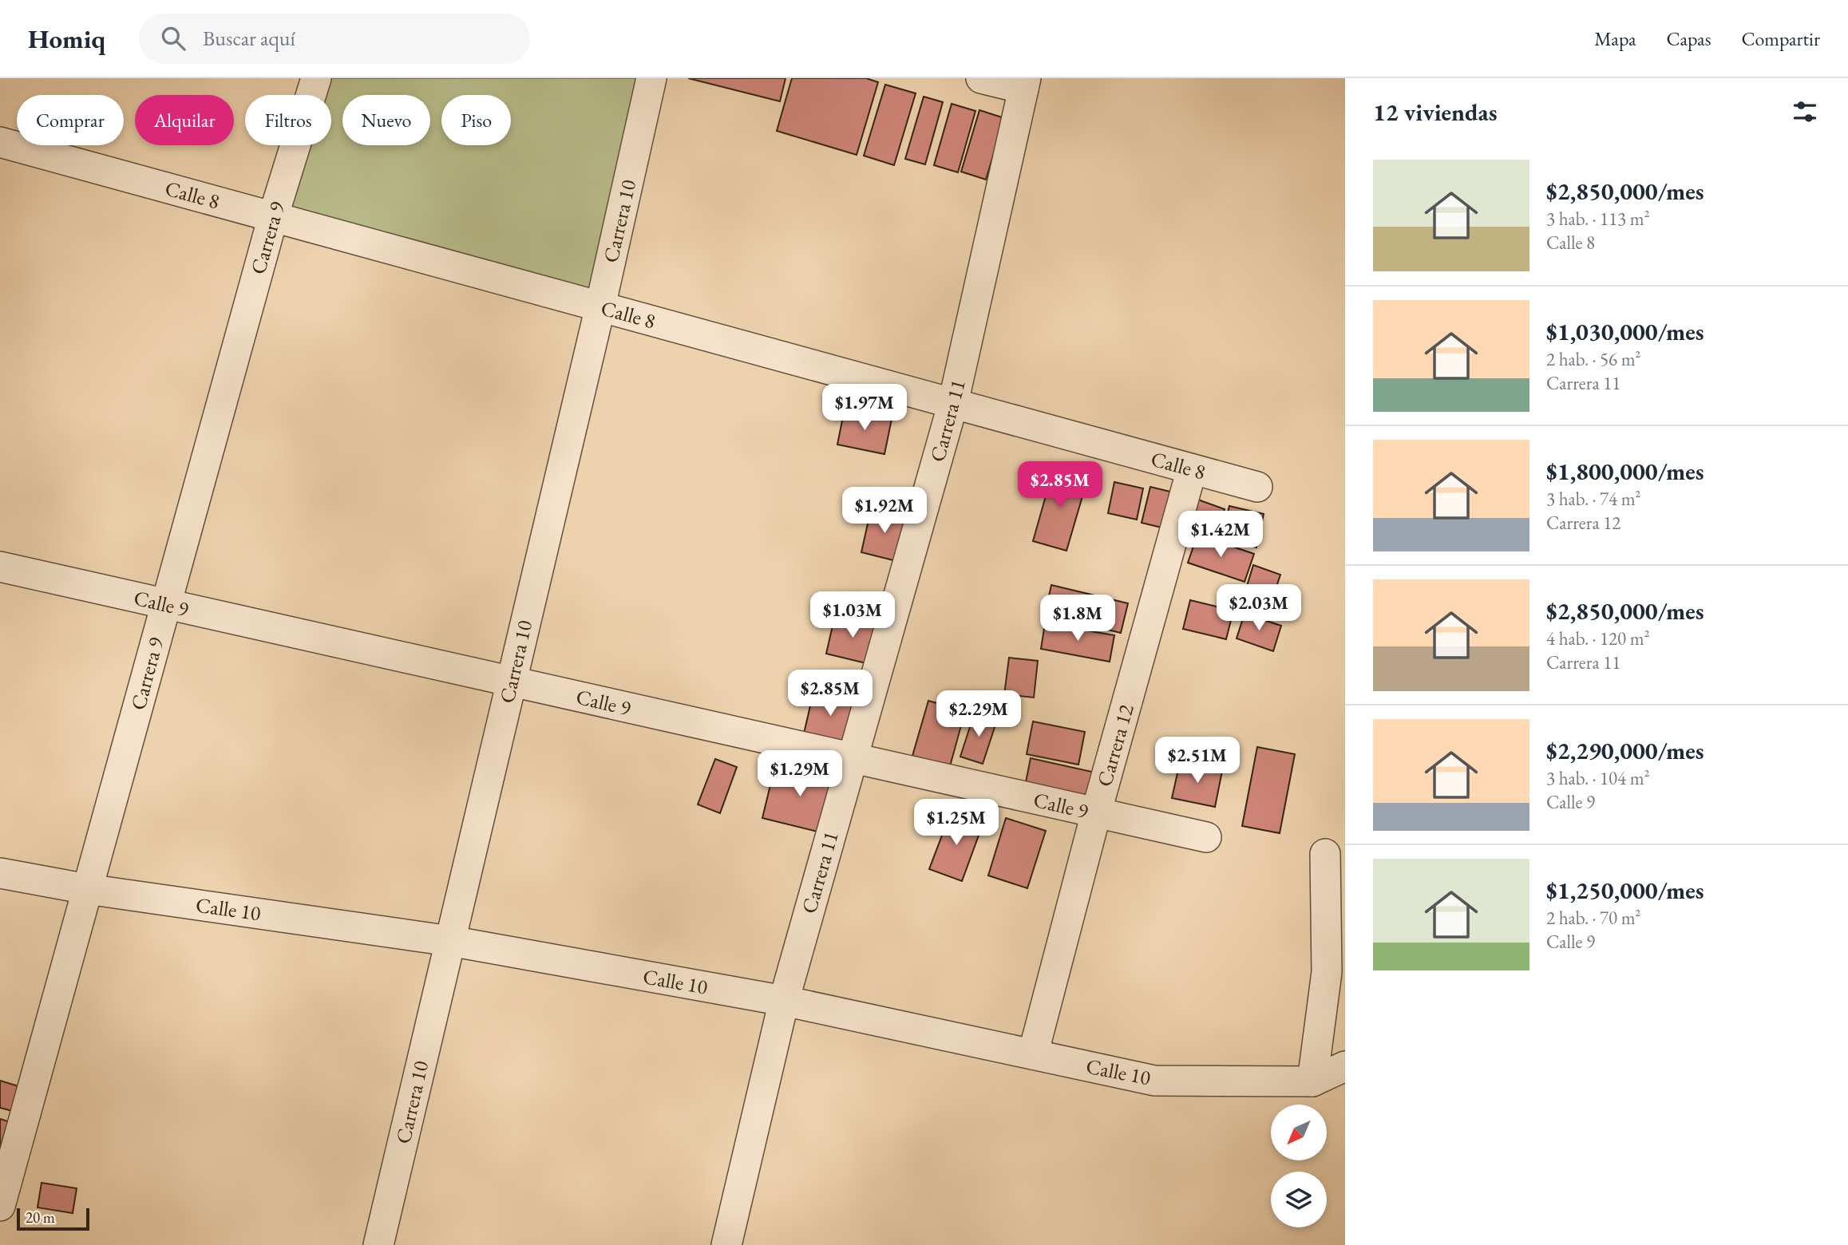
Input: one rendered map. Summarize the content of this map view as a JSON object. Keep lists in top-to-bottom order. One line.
{"streets":{"street":["Calle 8","Carrera 10","Carrera 9","Carrera 11","Calle 9","Carrera 12","Calle 10"]},"crossings":[["Calle 8","Carrera 10"],["Calle 8","Carrera 9"],["Calle 8","Carrera 11"],["Calle 8","Carrera 12"],["Carrera 10","Calle 9"],["Carrera 10","Calle 10"],["Carrera 9","Calle 9"],["Carrera 9","Calle 10"],["Carrera 11","Calle 9"],["Carrera 11","Calle 10"],["Calle 9","Carrera 12"],["Carrera 12","Calle 10"]],"scale_bar":"20 m","north":"bottom left","page":{"header":"Homiq","search":"Buscar aquí","nav":["Mapa","Capas","Compartir"],"heading":"12 viviendas","chip":["Comprar","Alquilar","Filtros","Nuevo","Piso"],"list":[{"name":"$2,850,000/mes","note":"3 hab. · 113 m² · Calle 8"},{"name":"$1,030,000/mes","note":"2 hab. · 56 m² · Carrera 11"},{"name":"$1,800,000/mes","note":"3 hab. · 74 m² · Carrera 12"},{"name":"$2,850,000/mes","note":"4 hab. · 120 m² · Carrera 11"},{"name":"$2,290,000/mes","note":"3 hab. · 104 m² · Calle 9"},{"name":"$1,250,000/mes","note":"2 hab. · 70 m² · Calle 9"}],"price":["$1.97M","$2.85M","$1.92M","$1.42M","$2.03M","$1.03M","$1.8M","$2.85M","$2.29M","$2.51M","$1.29M","$1.25M"],"scale":"20 m"}}
